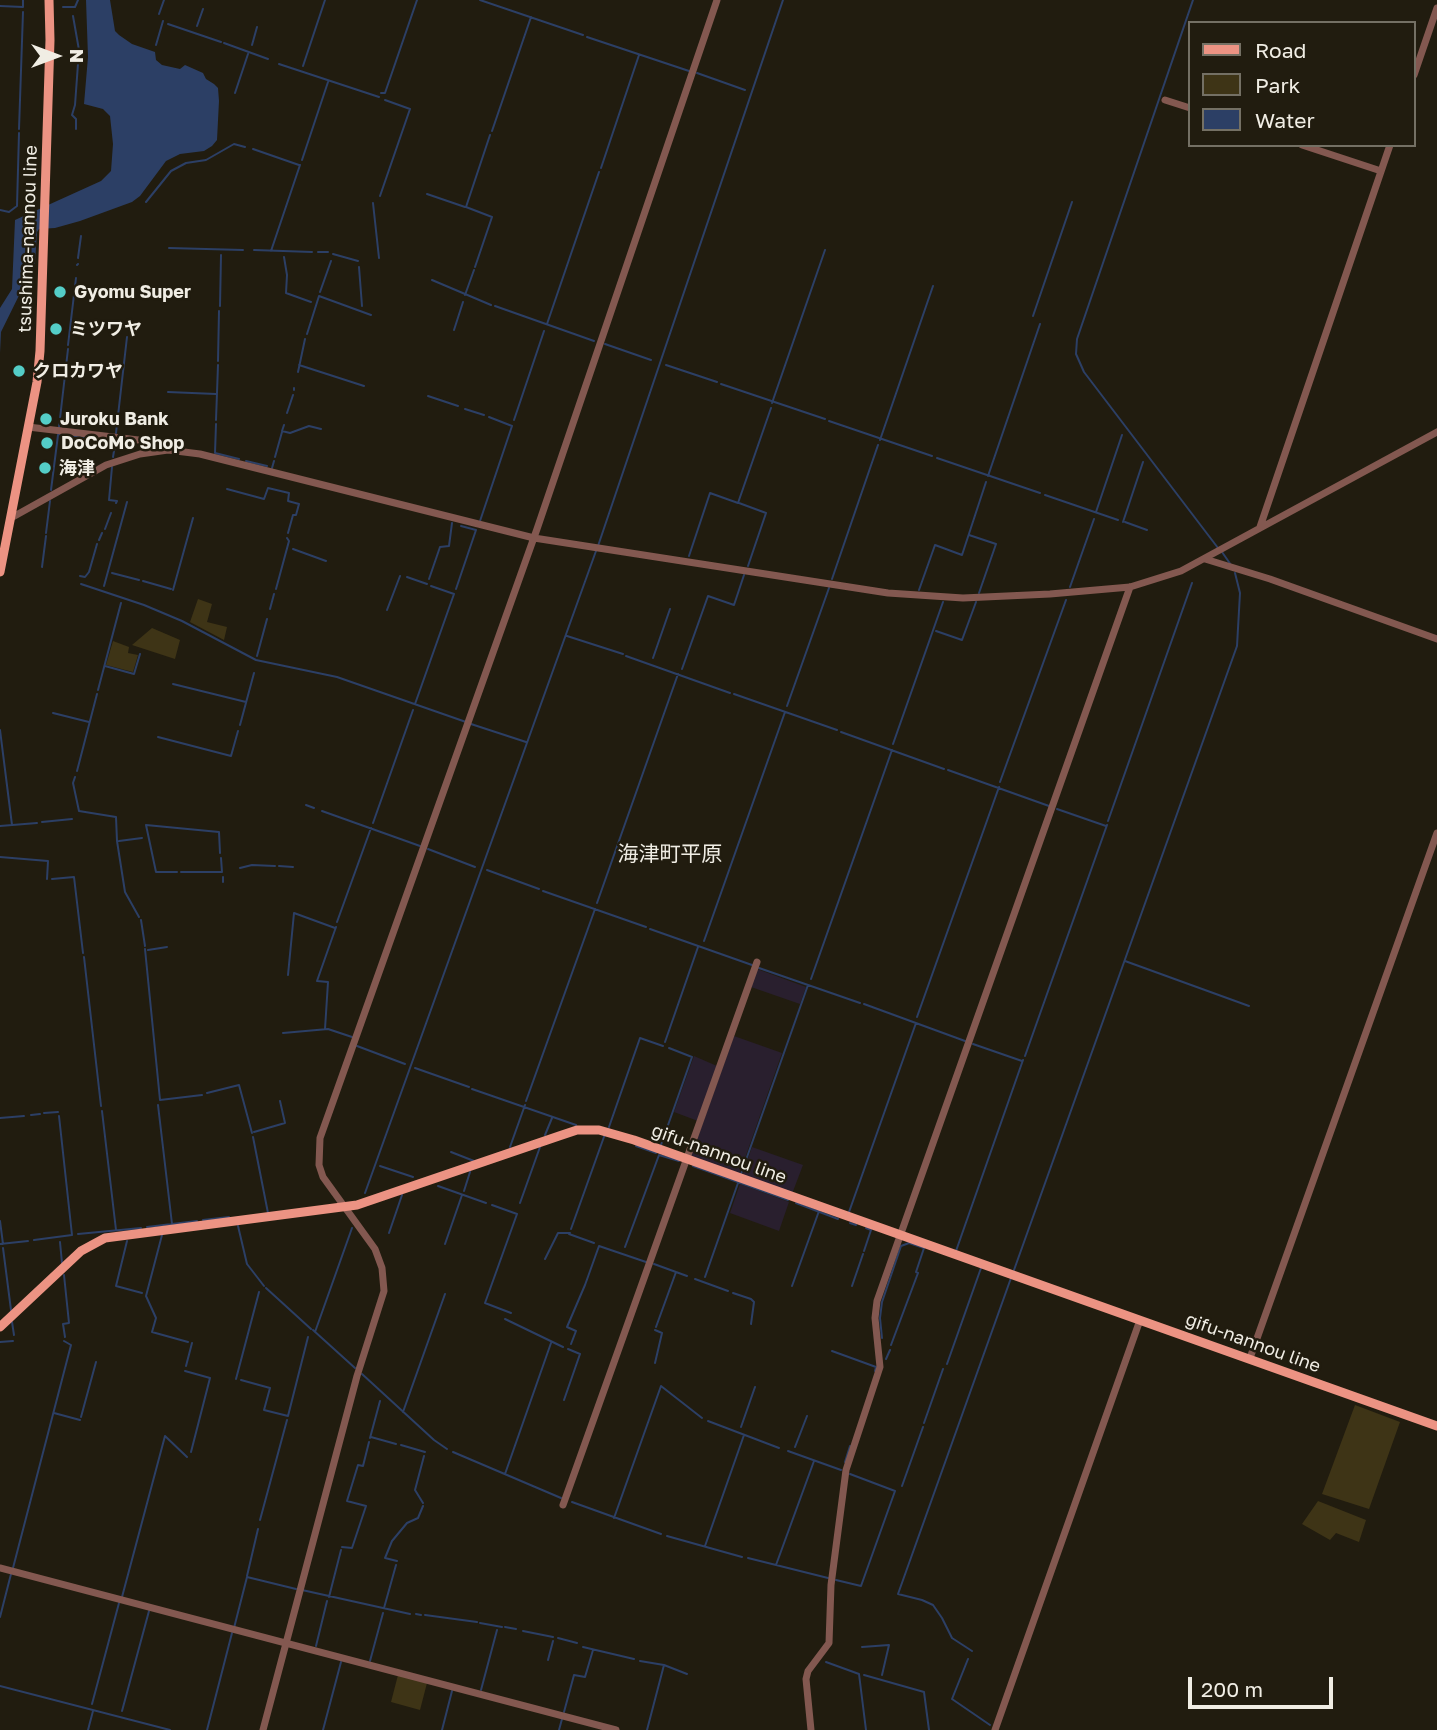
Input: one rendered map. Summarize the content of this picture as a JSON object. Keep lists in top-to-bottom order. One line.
{"streets":{"main road":["tsushima-nannou line","gifu-nannou line"]},"districts":["海津町平原"],"places":["Gyomu Super","ミツワヤ","クロカワヤ","Juroku Bank","DoCoMo Shop","海津"],"legend":["Road","Park","Water"],"scale_bar":"200 m","north":"right"}
